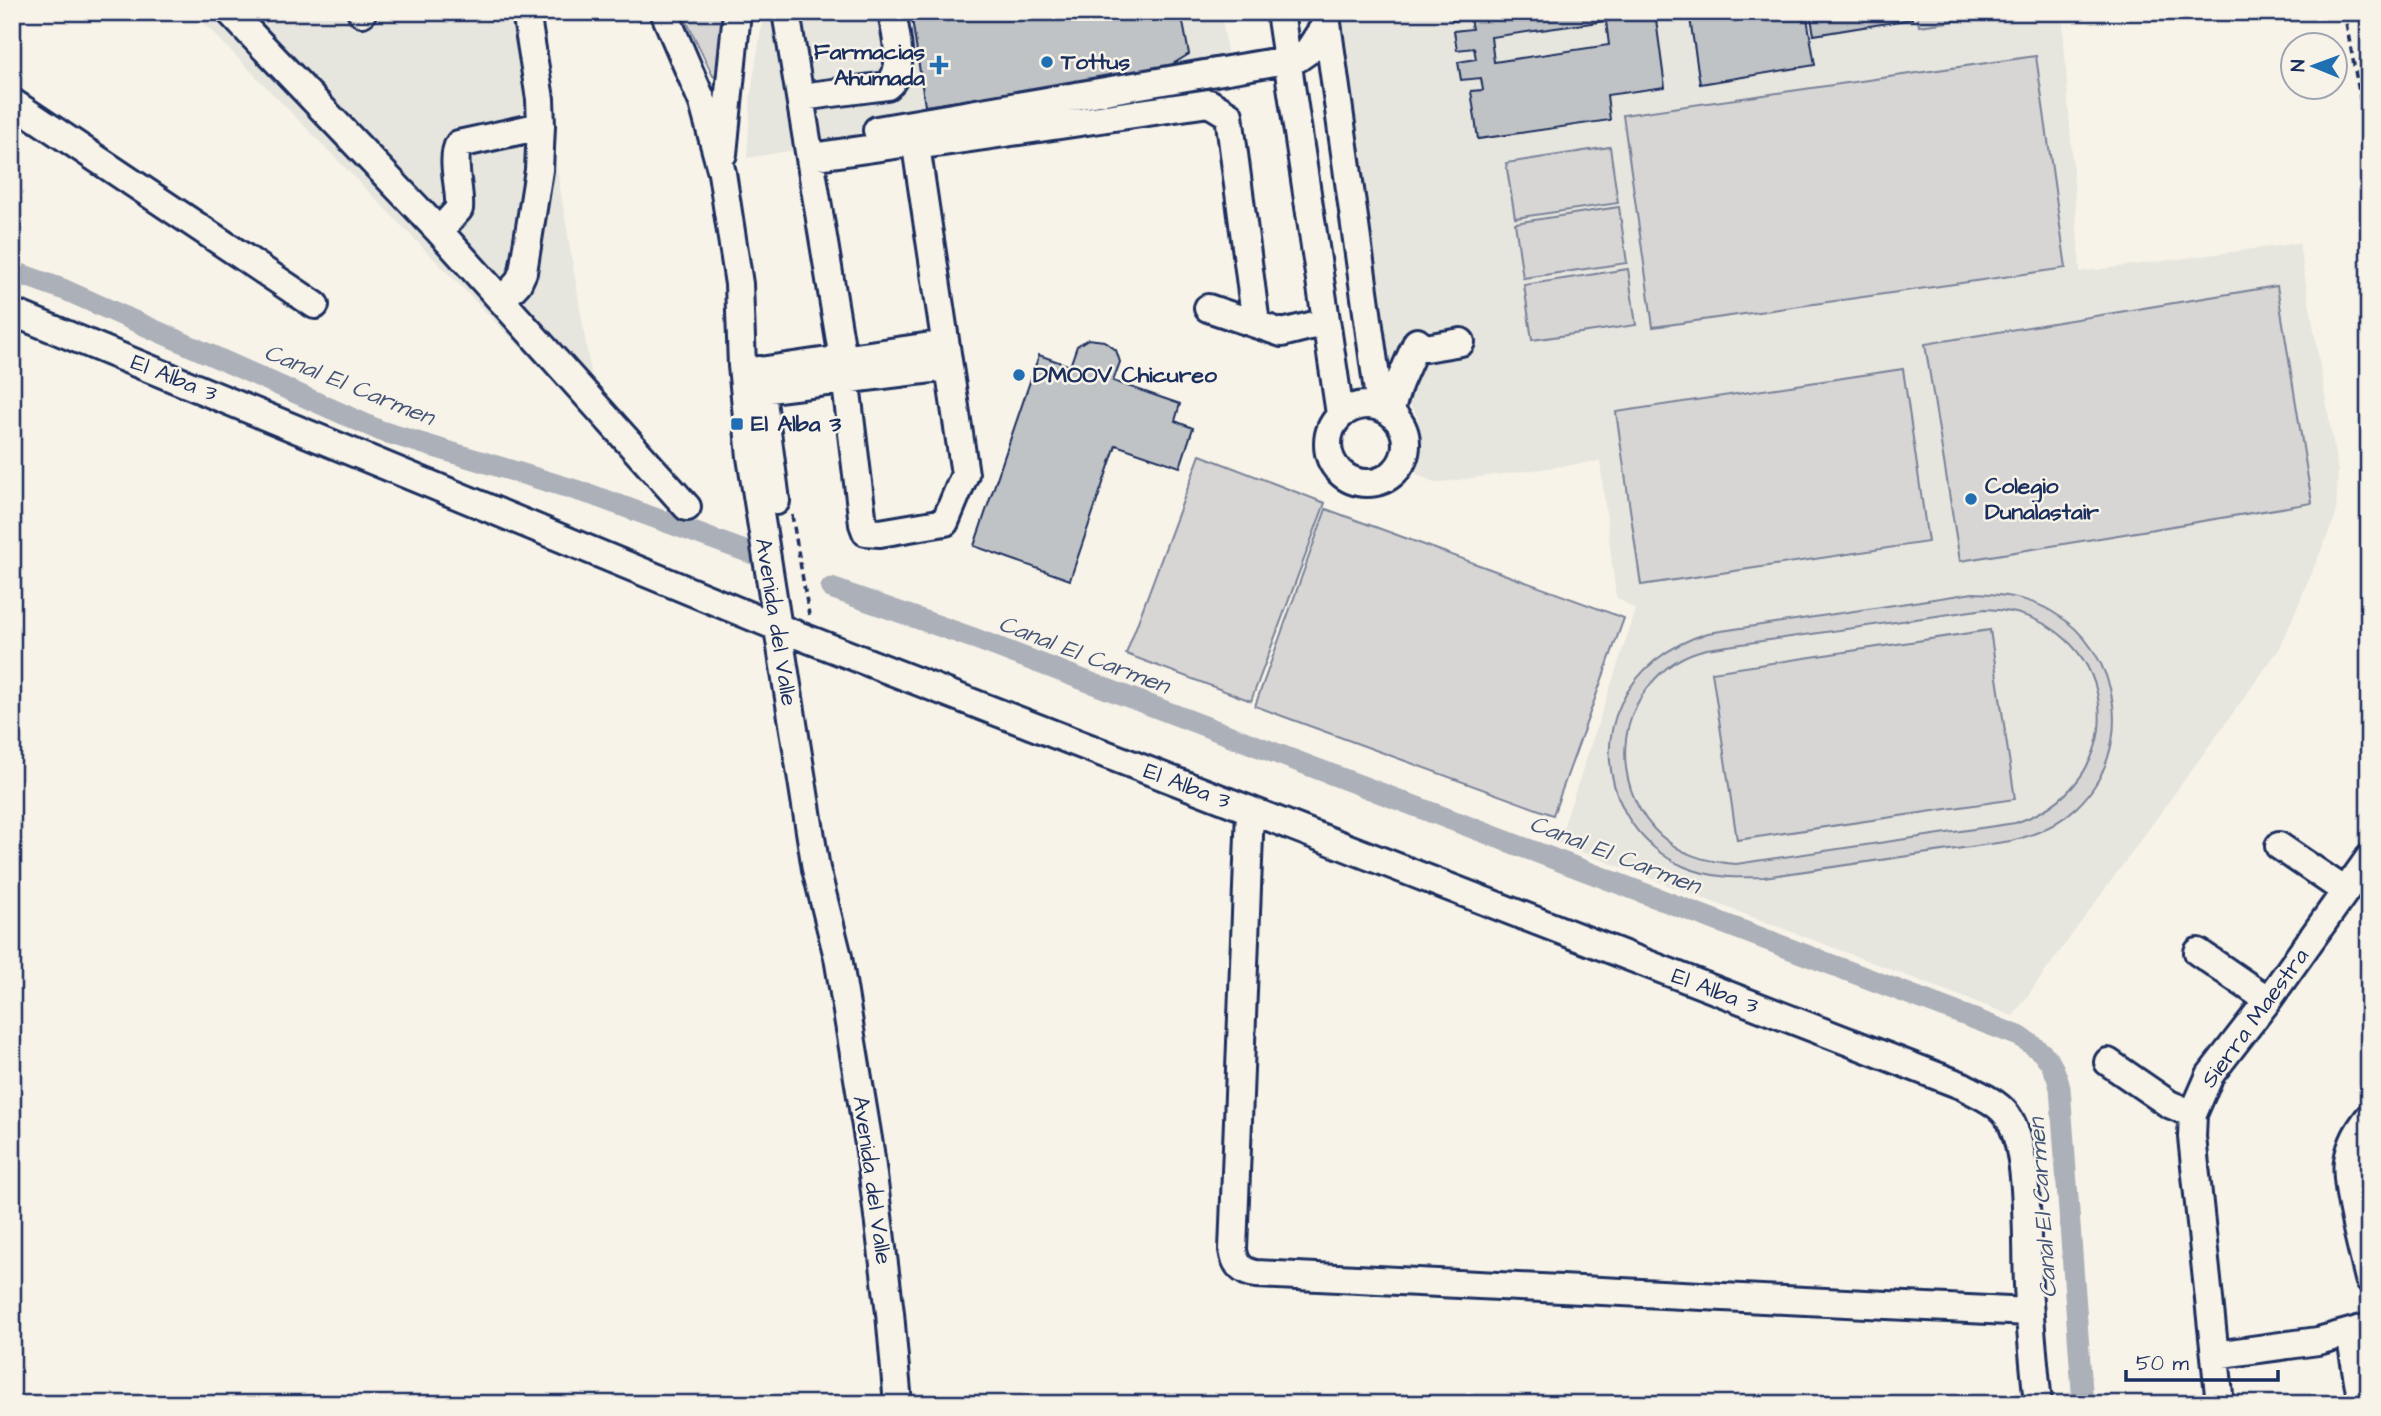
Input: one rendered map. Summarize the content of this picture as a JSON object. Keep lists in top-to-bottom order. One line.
{"streets":{"street":["El Alba 3","Avenida del Valle","Sierra Maestra"]},"crossings":[["El Alba 3","Avenida del Valle"]],"water":["Canal El Carmen"],"places":{"other":["Tottus","DMOOV Chicureo","Colegio Dunalastair"],"health":["Farmacias Ahumada"],"transit":["El Alba 3"]},"scale_bar":"50 m","north":"left"}
